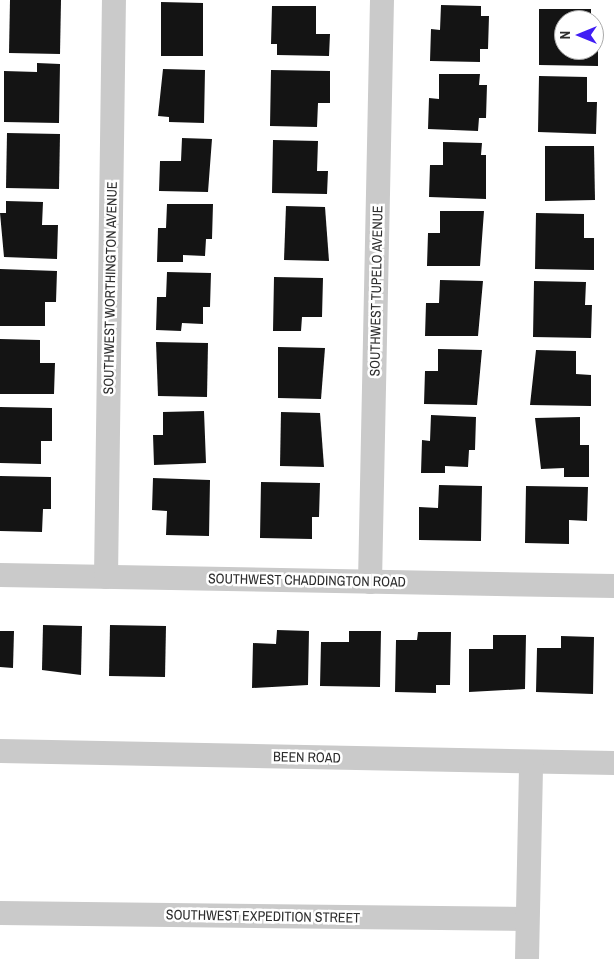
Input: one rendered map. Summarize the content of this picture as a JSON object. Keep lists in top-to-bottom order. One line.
{"streets":{"street":["SOUTHWEST WORTHINGTON AVENUE","SOUTHWEST TUPELO AVENUE","SOUTHWEST CHADDINGTON ROAD","BEEN ROAD","SOUTHWEST EXPEDITION STREET"]},"crossings":[["SOUTHWEST WORTHINGTON AVENUE","SOUTHWEST CHADDINGTON ROAD"],["SOUTHWEST TUPELO AVENUE","SOUTHWEST CHADDINGTON ROAD"]],"north":"left"}
